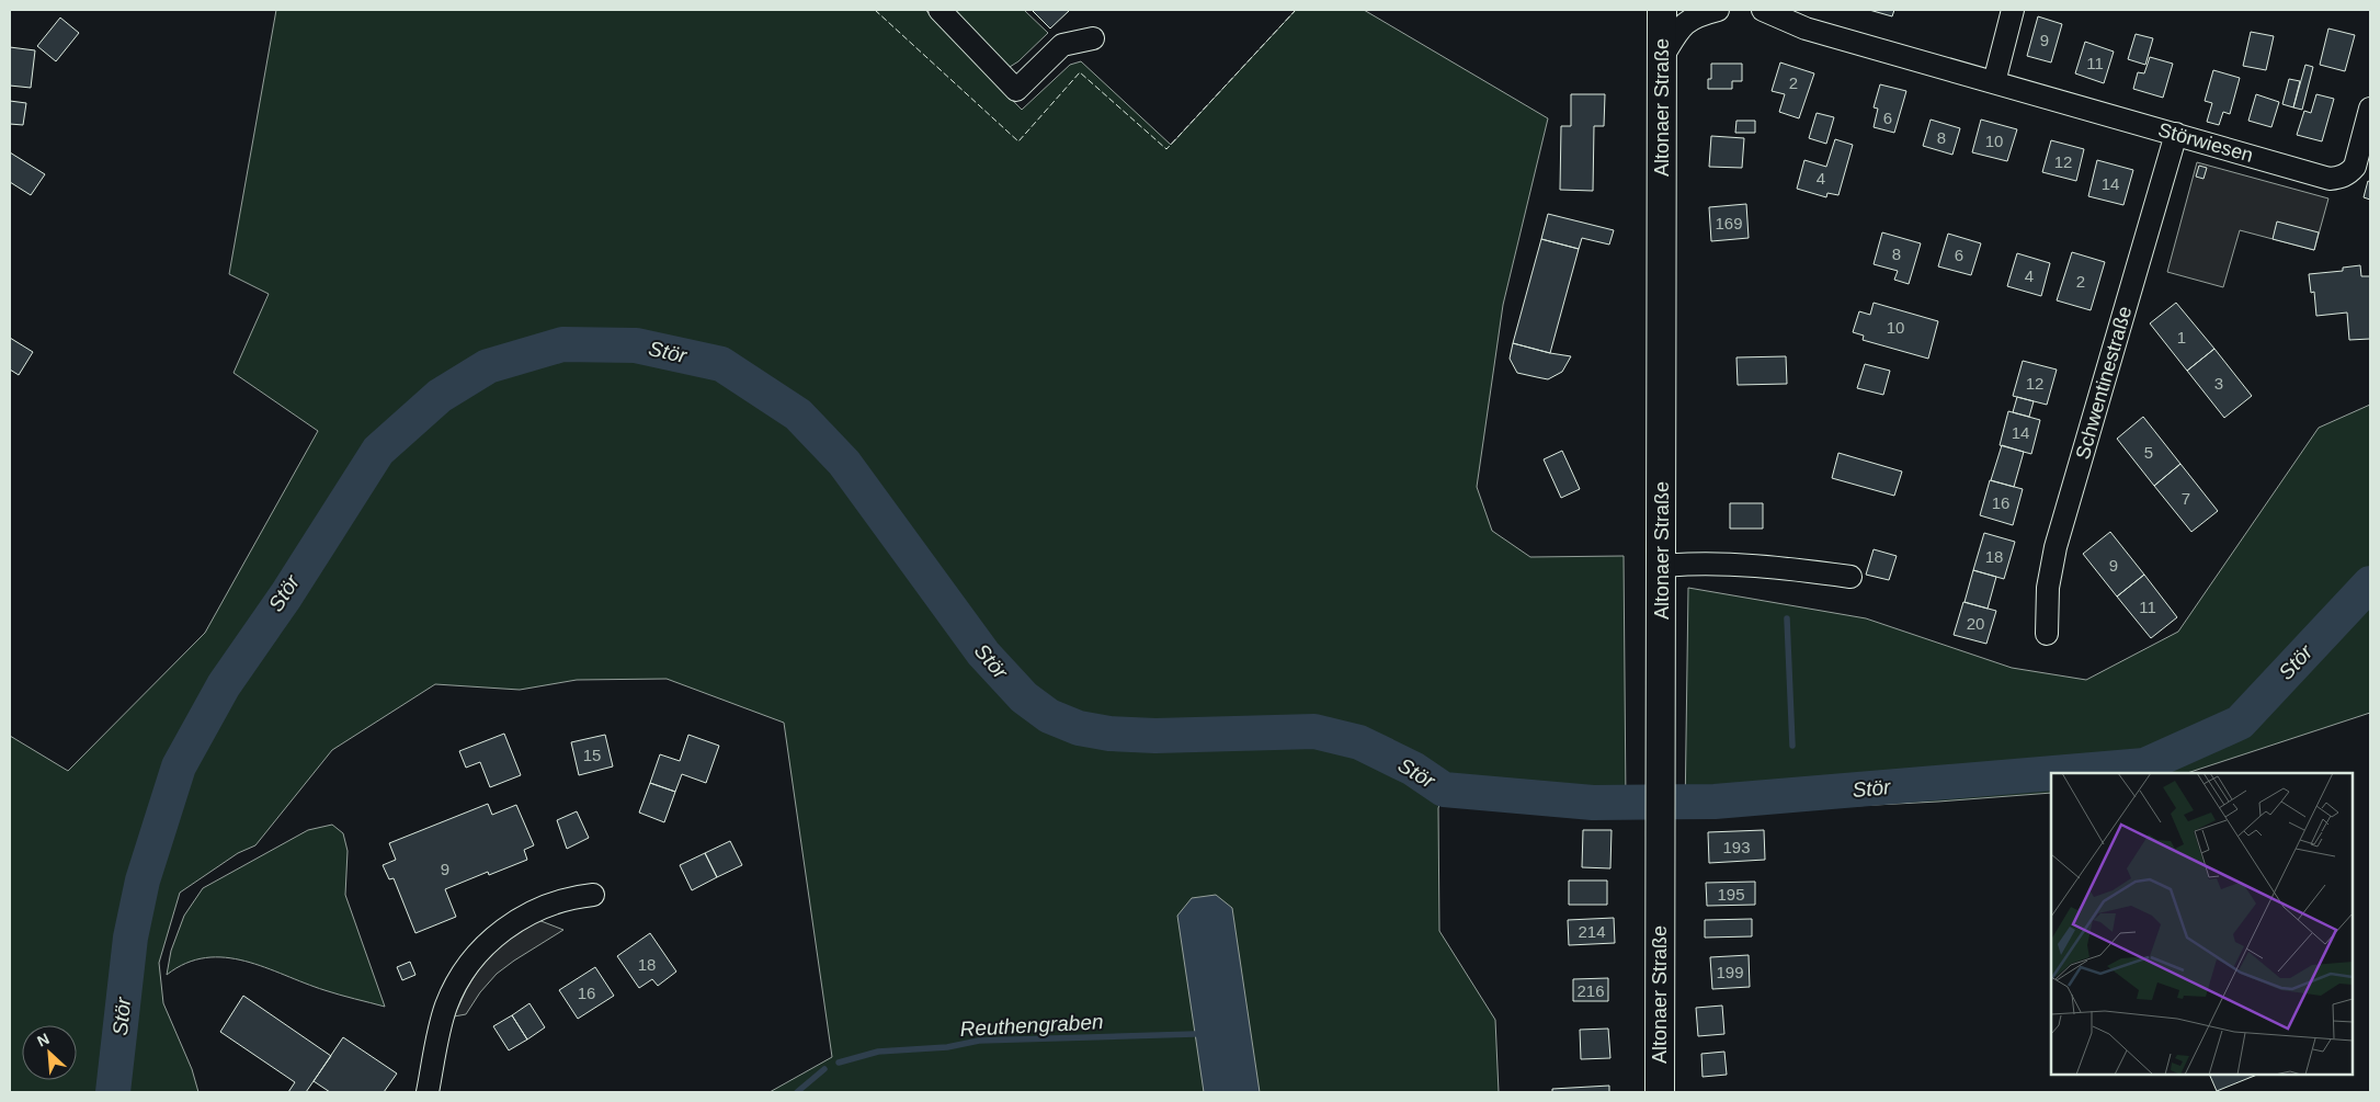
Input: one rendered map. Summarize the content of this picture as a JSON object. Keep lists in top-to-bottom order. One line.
{"streets":{"main road":["Altonaer Straße"],"street":["Störwiesen","Schwentinestraße"]},"crossings":[["Störwiesen","Schwentinestraße"]],"water":["Stör","Reuthengraben"],"house_numbers":["9","11","2","6","8","10","12","4","14","169","8","6","4","2","10","1","12","3","14","5","7","16","18","9","11","20","15","193","9","195","214","18","199","216","16"],"north":"top left"}
